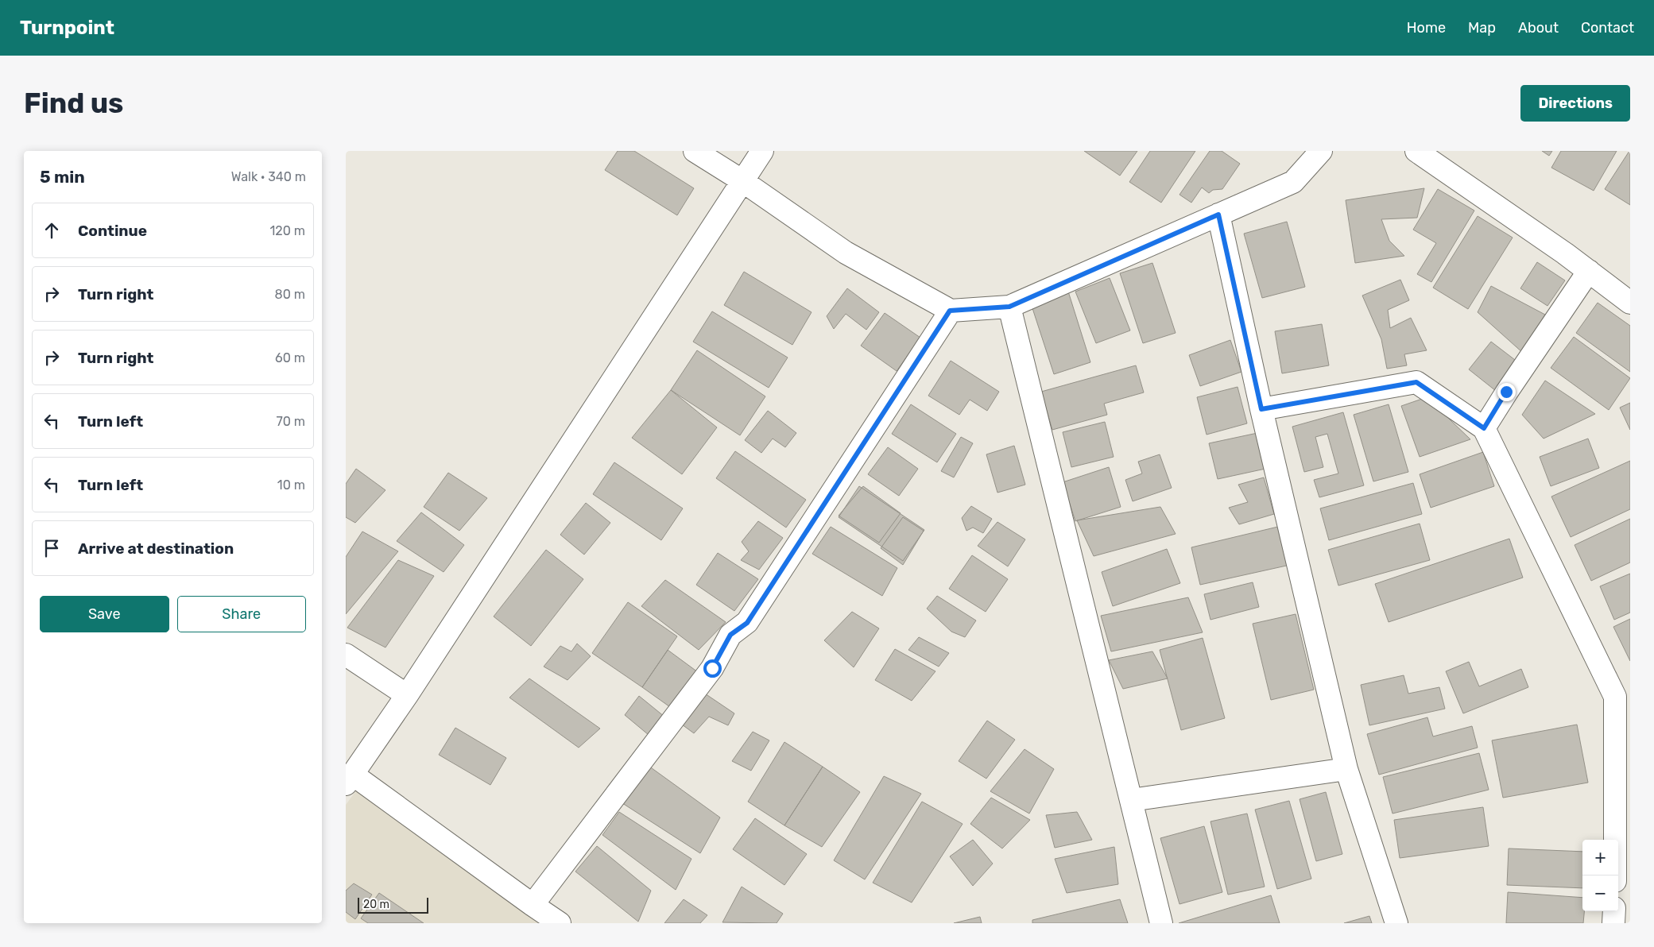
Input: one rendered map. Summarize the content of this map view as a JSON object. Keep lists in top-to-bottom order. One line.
{"scale_bar":"20 m","page":{"header":"Turnpoint","nav":["Home","Map","About","Contact"],"buttons":["Directions",["Save","Share"]],"title":"Find us","heading":["5 min","Walk · 340 m"],"list":[["Continue","120 m"],["Turn right","80 m"],["Turn right","60 m"],["Turn left","70 m"],["Turn left","10 m"],"Arrive at destination"],"map_buttons":["+","−"],"scale":"20 m"}}
